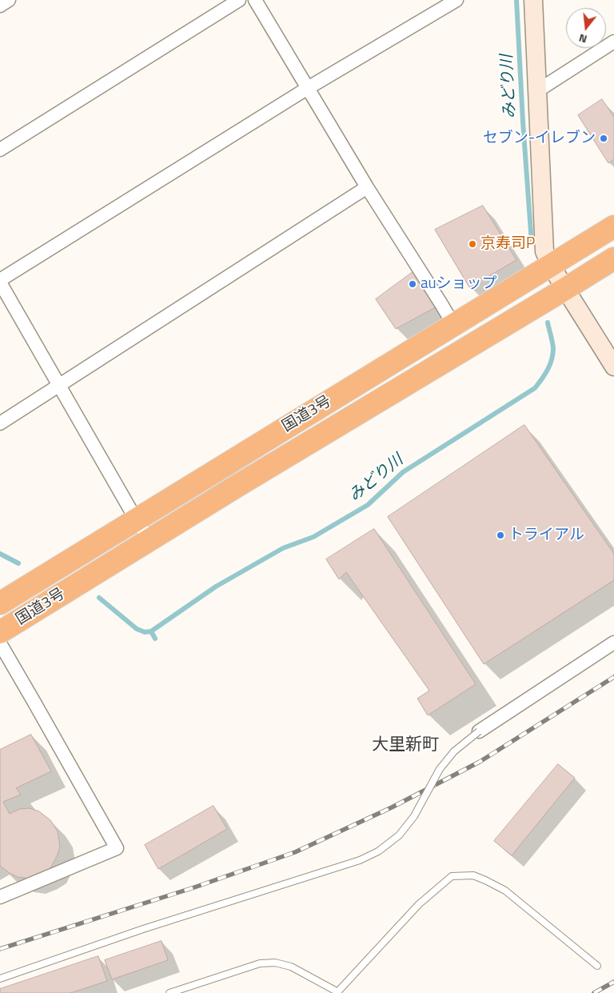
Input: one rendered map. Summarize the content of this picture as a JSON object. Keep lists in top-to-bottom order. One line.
{"streets":{"highway":["国道3号"]},"districts":["大里新町"],"water":["みどり川"],"places":["セブン-イレブン","京寿司P","auショップ","トライアル"],"north":"bottom"}
